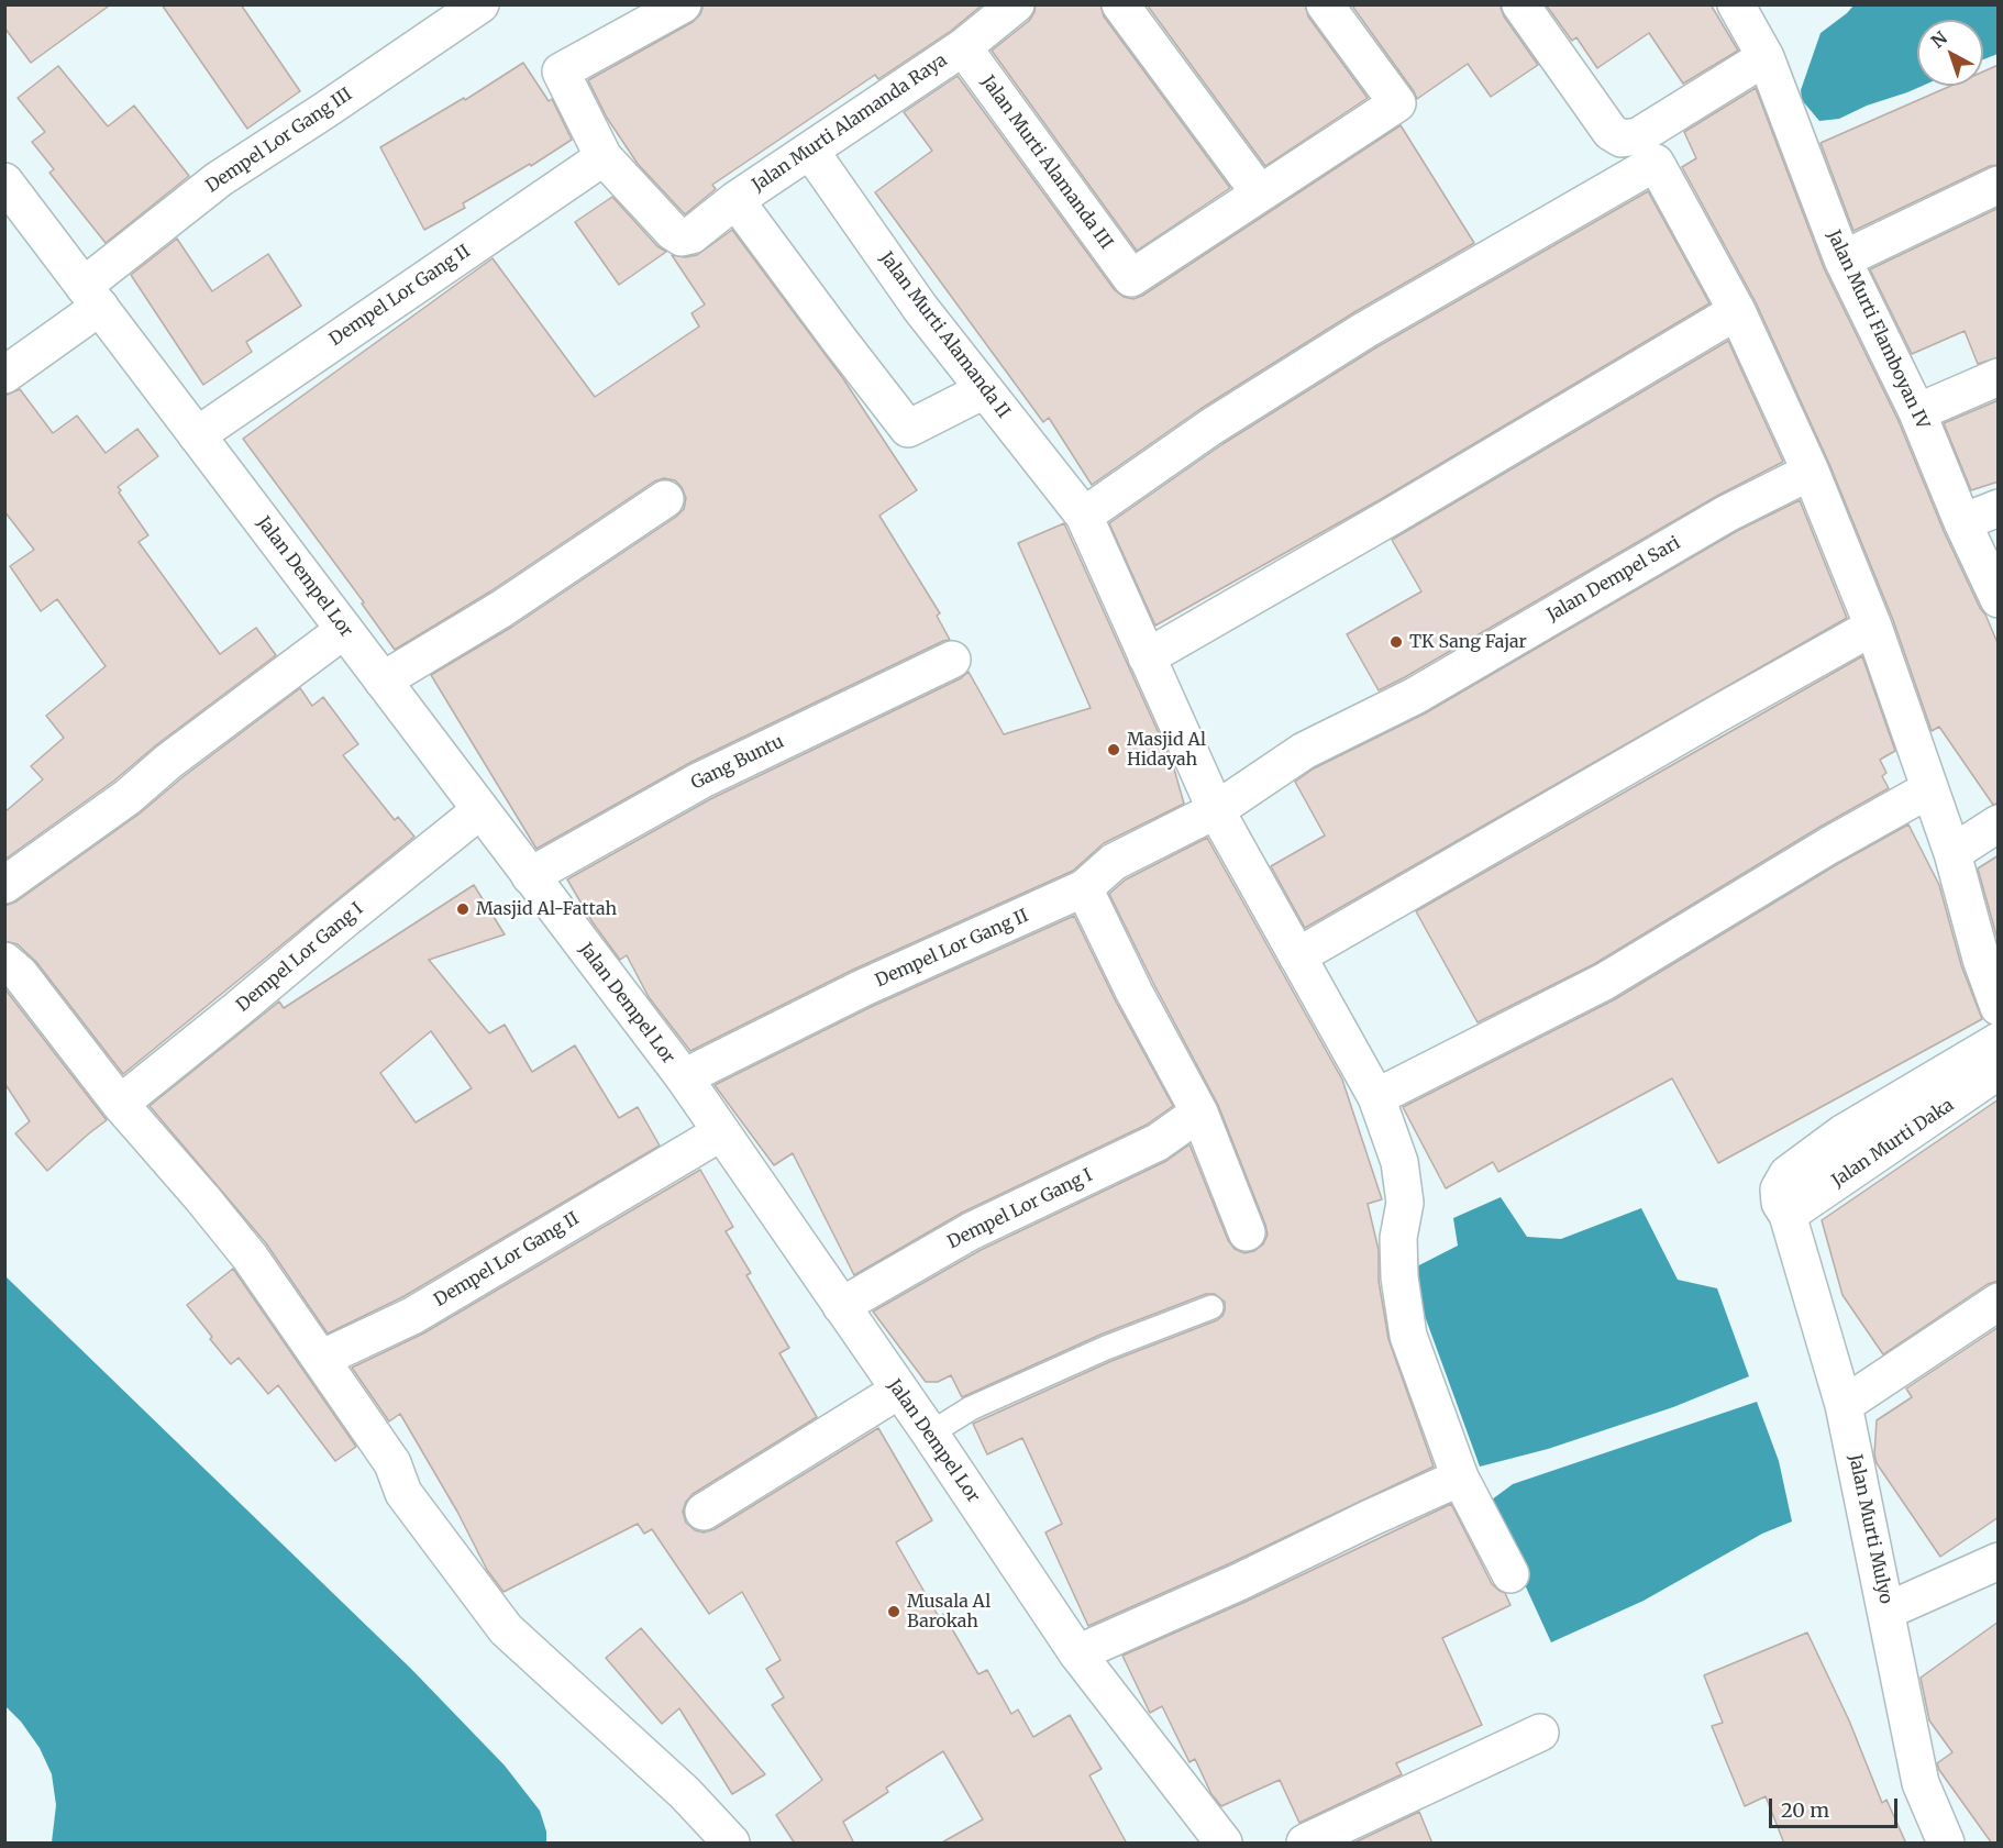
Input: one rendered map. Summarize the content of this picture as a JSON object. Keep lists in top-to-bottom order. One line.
{"streets":{"street":["Jalan Murti Alamanda Raya","Dempel Lor Gang III","Jalan Murti Alamanda III","Dempel Lor Gang II","Jalan Murti Flamboyan IV","Jalan Murti Alamanda II","Jalan Dempel Lor","Jalan Dempel Sari","Gang Buntu","Dempel Lor Gang I","Jalan Murti Daka","Jalan Murti Mulyo"]},"crossings":[["Jalan Murti Alamanda Raya","Jalan Murti Alamanda III"],["Jalan Murti Alamanda Raya","Dempel Lor Gang II"],["Jalan Murti Alamanda Raya","Jalan Murti Alamanda II"],["Dempel Lor Gang III","Jalan Dempel Lor"],["Dempel Lor Gang II","Jalan Murti Alamanda II"],["Dempel Lor Gang II","Jalan Dempel Lor"],["Dempel Lor Gang II","Jalan Dempel Sari"],["Jalan Murti Alamanda II","Jalan Dempel Sari"],["Jalan Dempel Lor","Gang Buntu"],["Jalan Dempel Lor","Dempel Lor Gang I"],["Jalan Murti Daka","Jalan Murti Mulyo"]],"places":["TK Sang Fajar","Masjid Al Hidayah","Masjid Al-Fattah","Musala Al Barokah"],"scale_bar":"20 m","north":"top left"}
